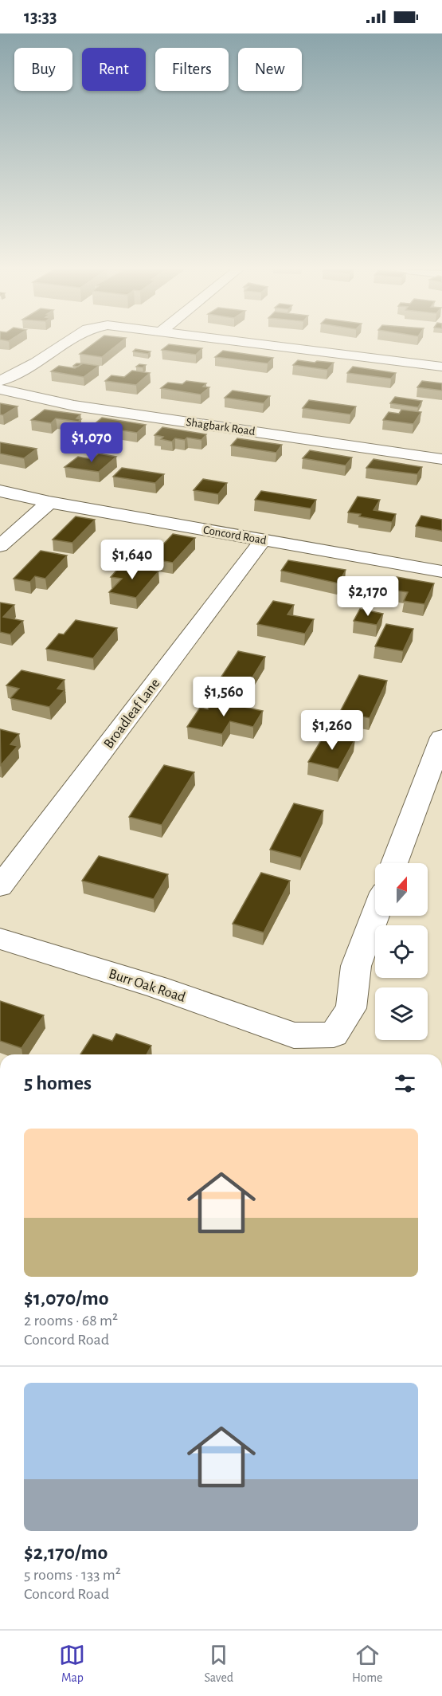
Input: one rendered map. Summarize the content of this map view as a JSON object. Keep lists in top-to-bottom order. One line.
{"streets":{"street":["Shagbark Road","Concord Road","Broadleaf Lane","Burr Oak Road"]},"crossings":[["Concord Road","Broadleaf Lane"]],"north":"top","page":{"status":"13:33","chip":["Buy","Rent","Filters","New"],"price":["$1,070","$1,640","$2,170","$1,560","$1,260"],"heading":"5 homes","list":[{"name":"$1,070/mo","note":"2 rooms · 68 m² · Concord Road"},{"name":"$2,170/mo","note":"5 rooms · 133 m² · Concord Road"}],"tabs":["Map","Saved","Home"]}}
